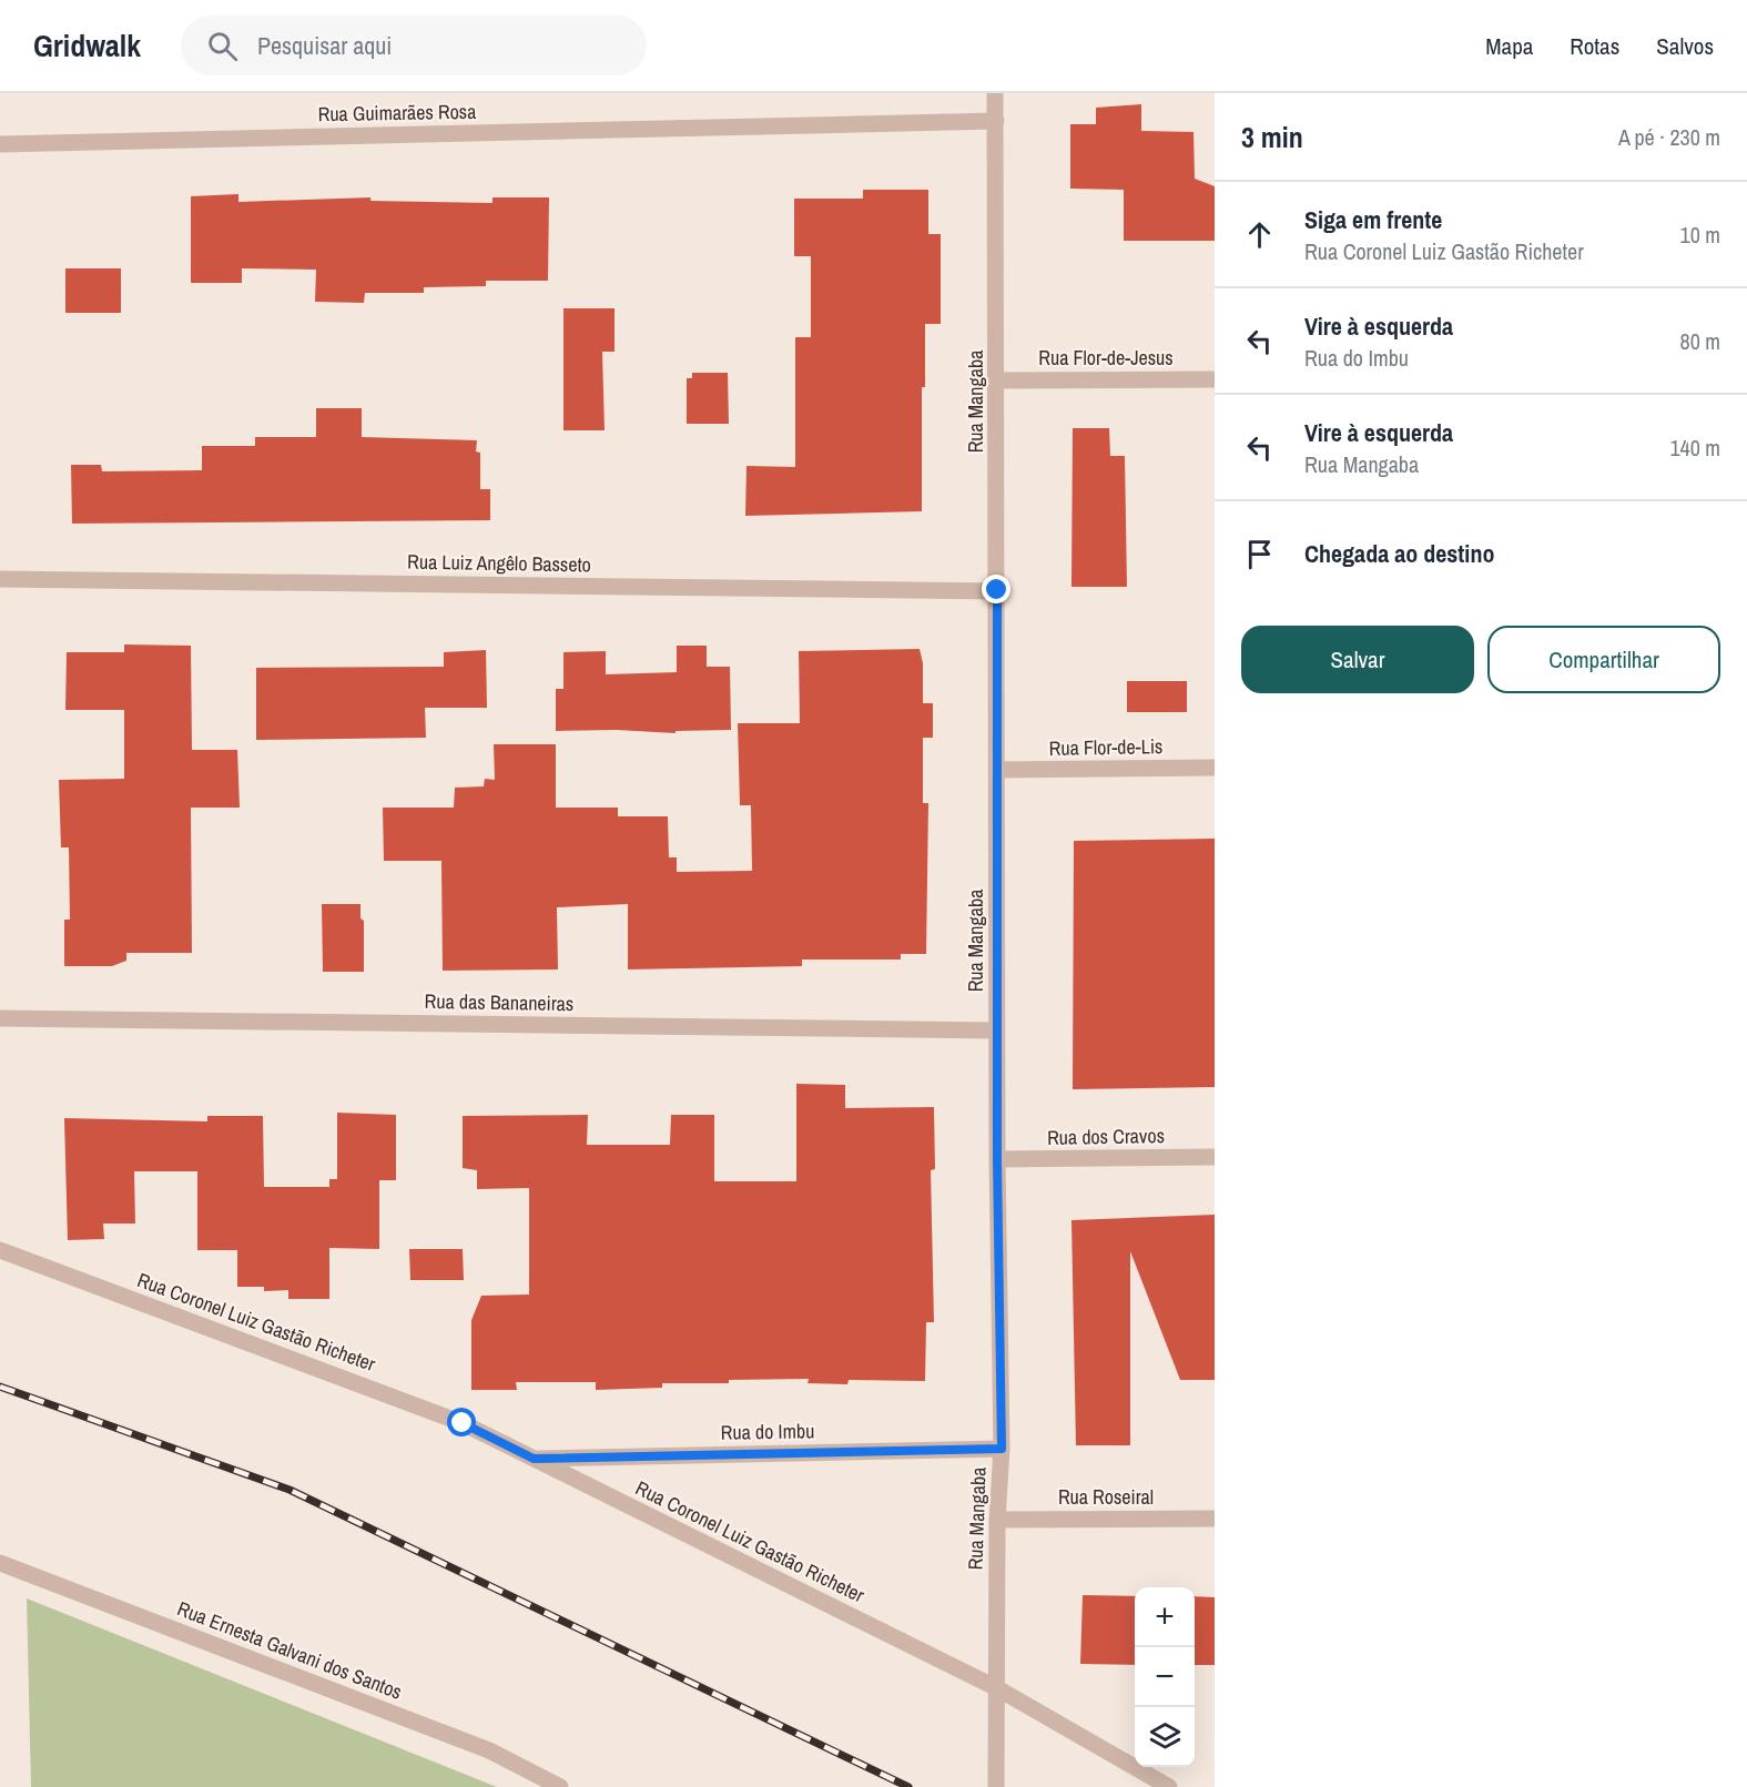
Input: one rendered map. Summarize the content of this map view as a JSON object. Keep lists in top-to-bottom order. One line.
{"streets":{"street":["Rua Guimarães Rosa","Rua Flor-de-Jesus","Rua Mangaba","Rua Luiz Angêlo Basseto","Rua Flor-de-Lis","Rua das Bananeiras","Rua dos Cravos","Rua Coronel Luiz Gastão Richeter","Rua do Imbu","Rua Roseiral","Rua Ernesta Galvani dos Santos"]},"crossings":[["Rua Guimarães Rosa","Rua Mangaba"],["Rua Flor-de-Jesus","Rua Mangaba"],["Rua Mangaba","Rua Luiz Angêlo Basseto"],["Rua Mangaba","Rua Flor-de-Lis"],["Rua Mangaba","Rua das Bananeiras"],["Rua Mangaba","Rua dos Cravos"],["Rua Mangaba","Rua Coronel Luiz Gastão Richeter"],["Rua Mangaba","Rua do Imbu"],["Rua Mangaba","Rua Roseiral"],["Rua Coronel Luiz Gastão Richeter","Rua do Imbu"]],"page":{"header":"Gridwalk","search":"Pesquisar aqui","nav":["Mapa","Rotas","Salvos"],"heading":["3 min","A pé · 230 m"],"list":[["Siga em frente","Rua Coronel Luiz Gastão Richeter","10 m"],["Vire à esquerda","Rua do Imbu","80 m"],["Vire à esquerda","Rua Mangaba","140 m"],"Chegada ao destino"],"buttons":["Salvar","Compartilhar"],"map_buttons":["+","−"]}}
